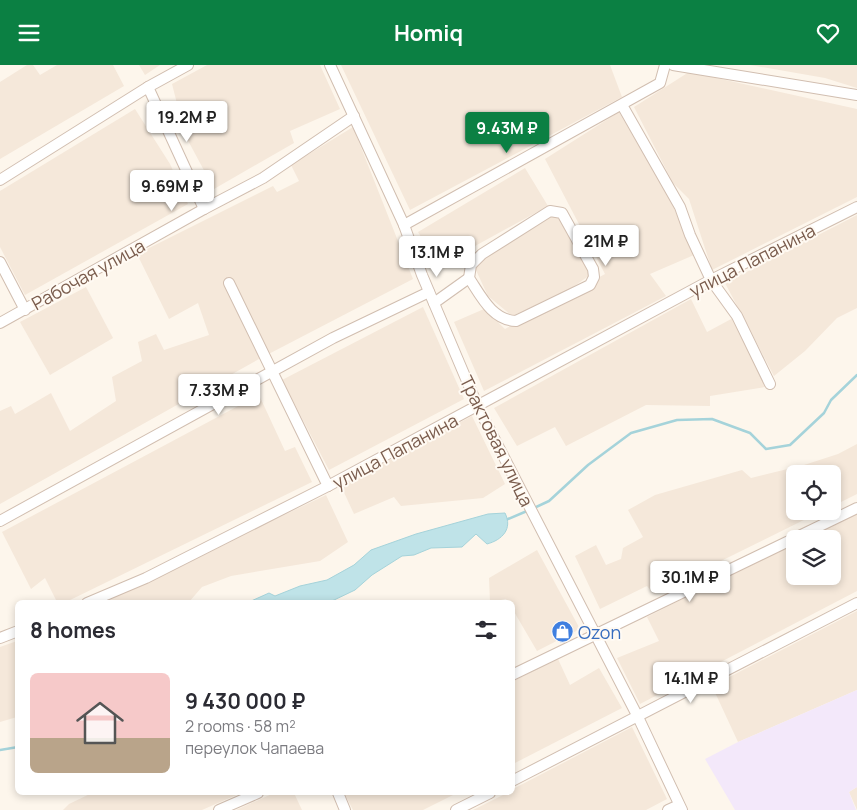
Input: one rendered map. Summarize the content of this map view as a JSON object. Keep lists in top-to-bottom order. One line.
{"streets":{"street":["улица Папанина","Рабочая улица","Трактовая улица"]},"crossings":[["улица Папанина","Трактовая улица"],["Рабочая улица","Трактовая улица"]],"places":{"shop":["Ozon"]},"page":{"header":"Homiq","price":["19.2M ₽","9.43M ₽","9.69M ₽","21M ₽","13.1M ₽","7.33M ₽","30.1M ₽","14.1M ₽"],"heading":"8 homes","list":[{"name":"9 430 000 ₽","note":"2 rooms · 58 m² · переулок Чапаева"}]}}
